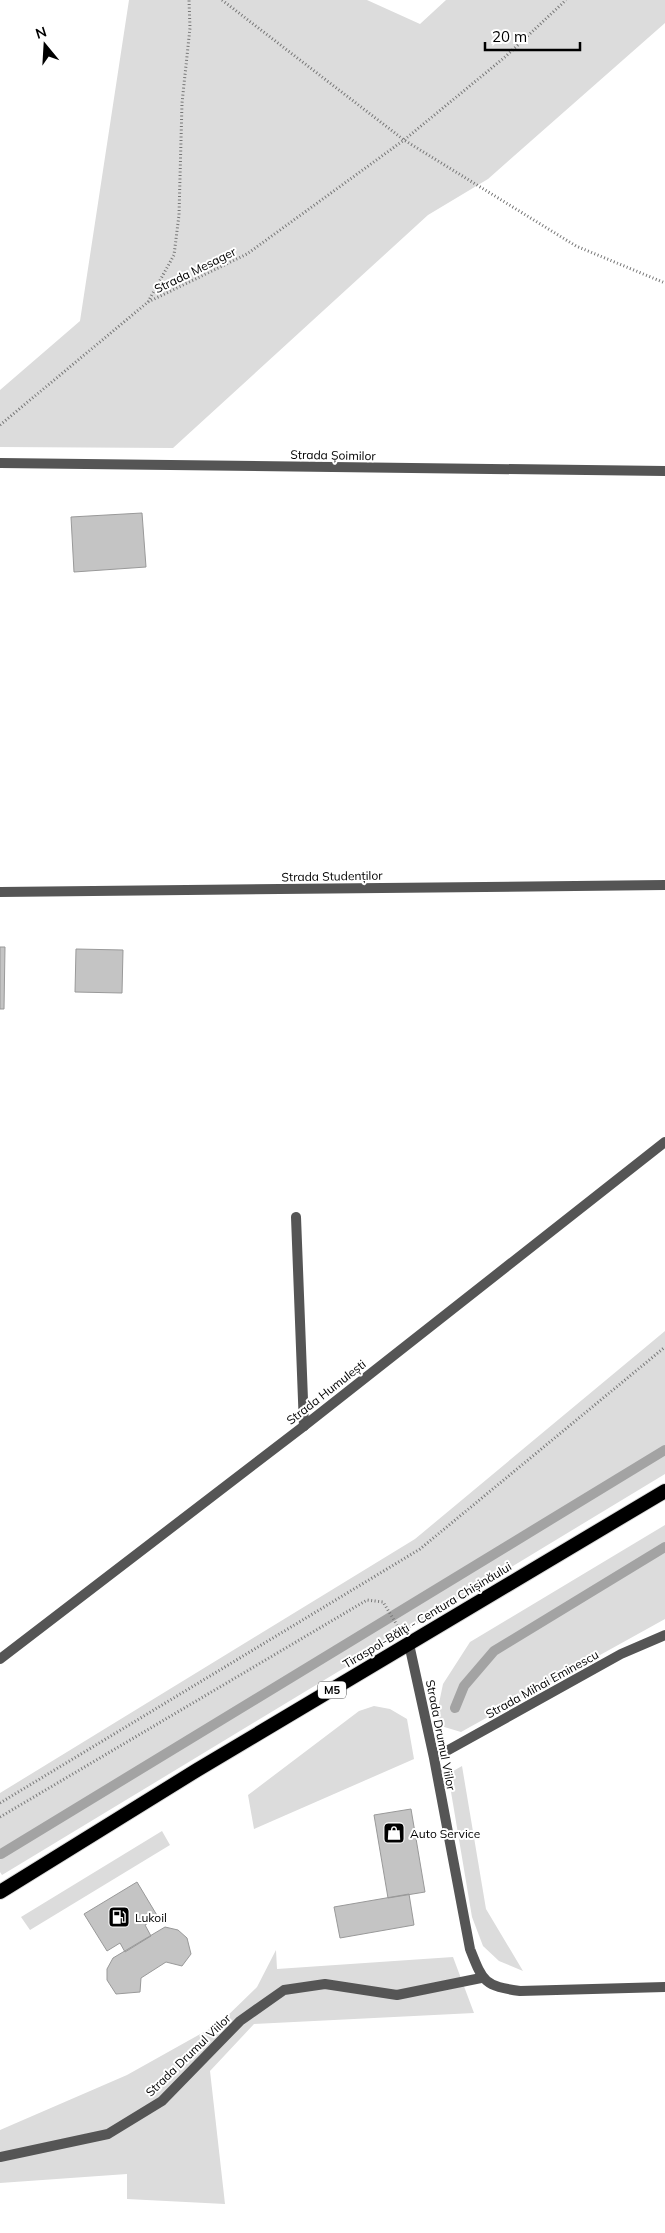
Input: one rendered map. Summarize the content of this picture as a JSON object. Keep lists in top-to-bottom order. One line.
{"streets":{"highway":["Tiraspol-Bălţi - Centura Chișinăului","M5"],"street":["Strada Șoimilor","Strada Studenților","Strada Humulești","Strada Mihai Eminescu","Strada Drumul Viilor"],"path":["Strada Mesager"]},"crossings":[["Tiraspol-Bălţi - Centura Chișinăului","Strada Drumul Viilor"],["Strada Mihai Eminescu","Strada Drumul Viilor"]],"places":{"shop":["Auto Service"],"fuel station":["Lukoil"]},"scale_bar":"20 m","north":"top"}
